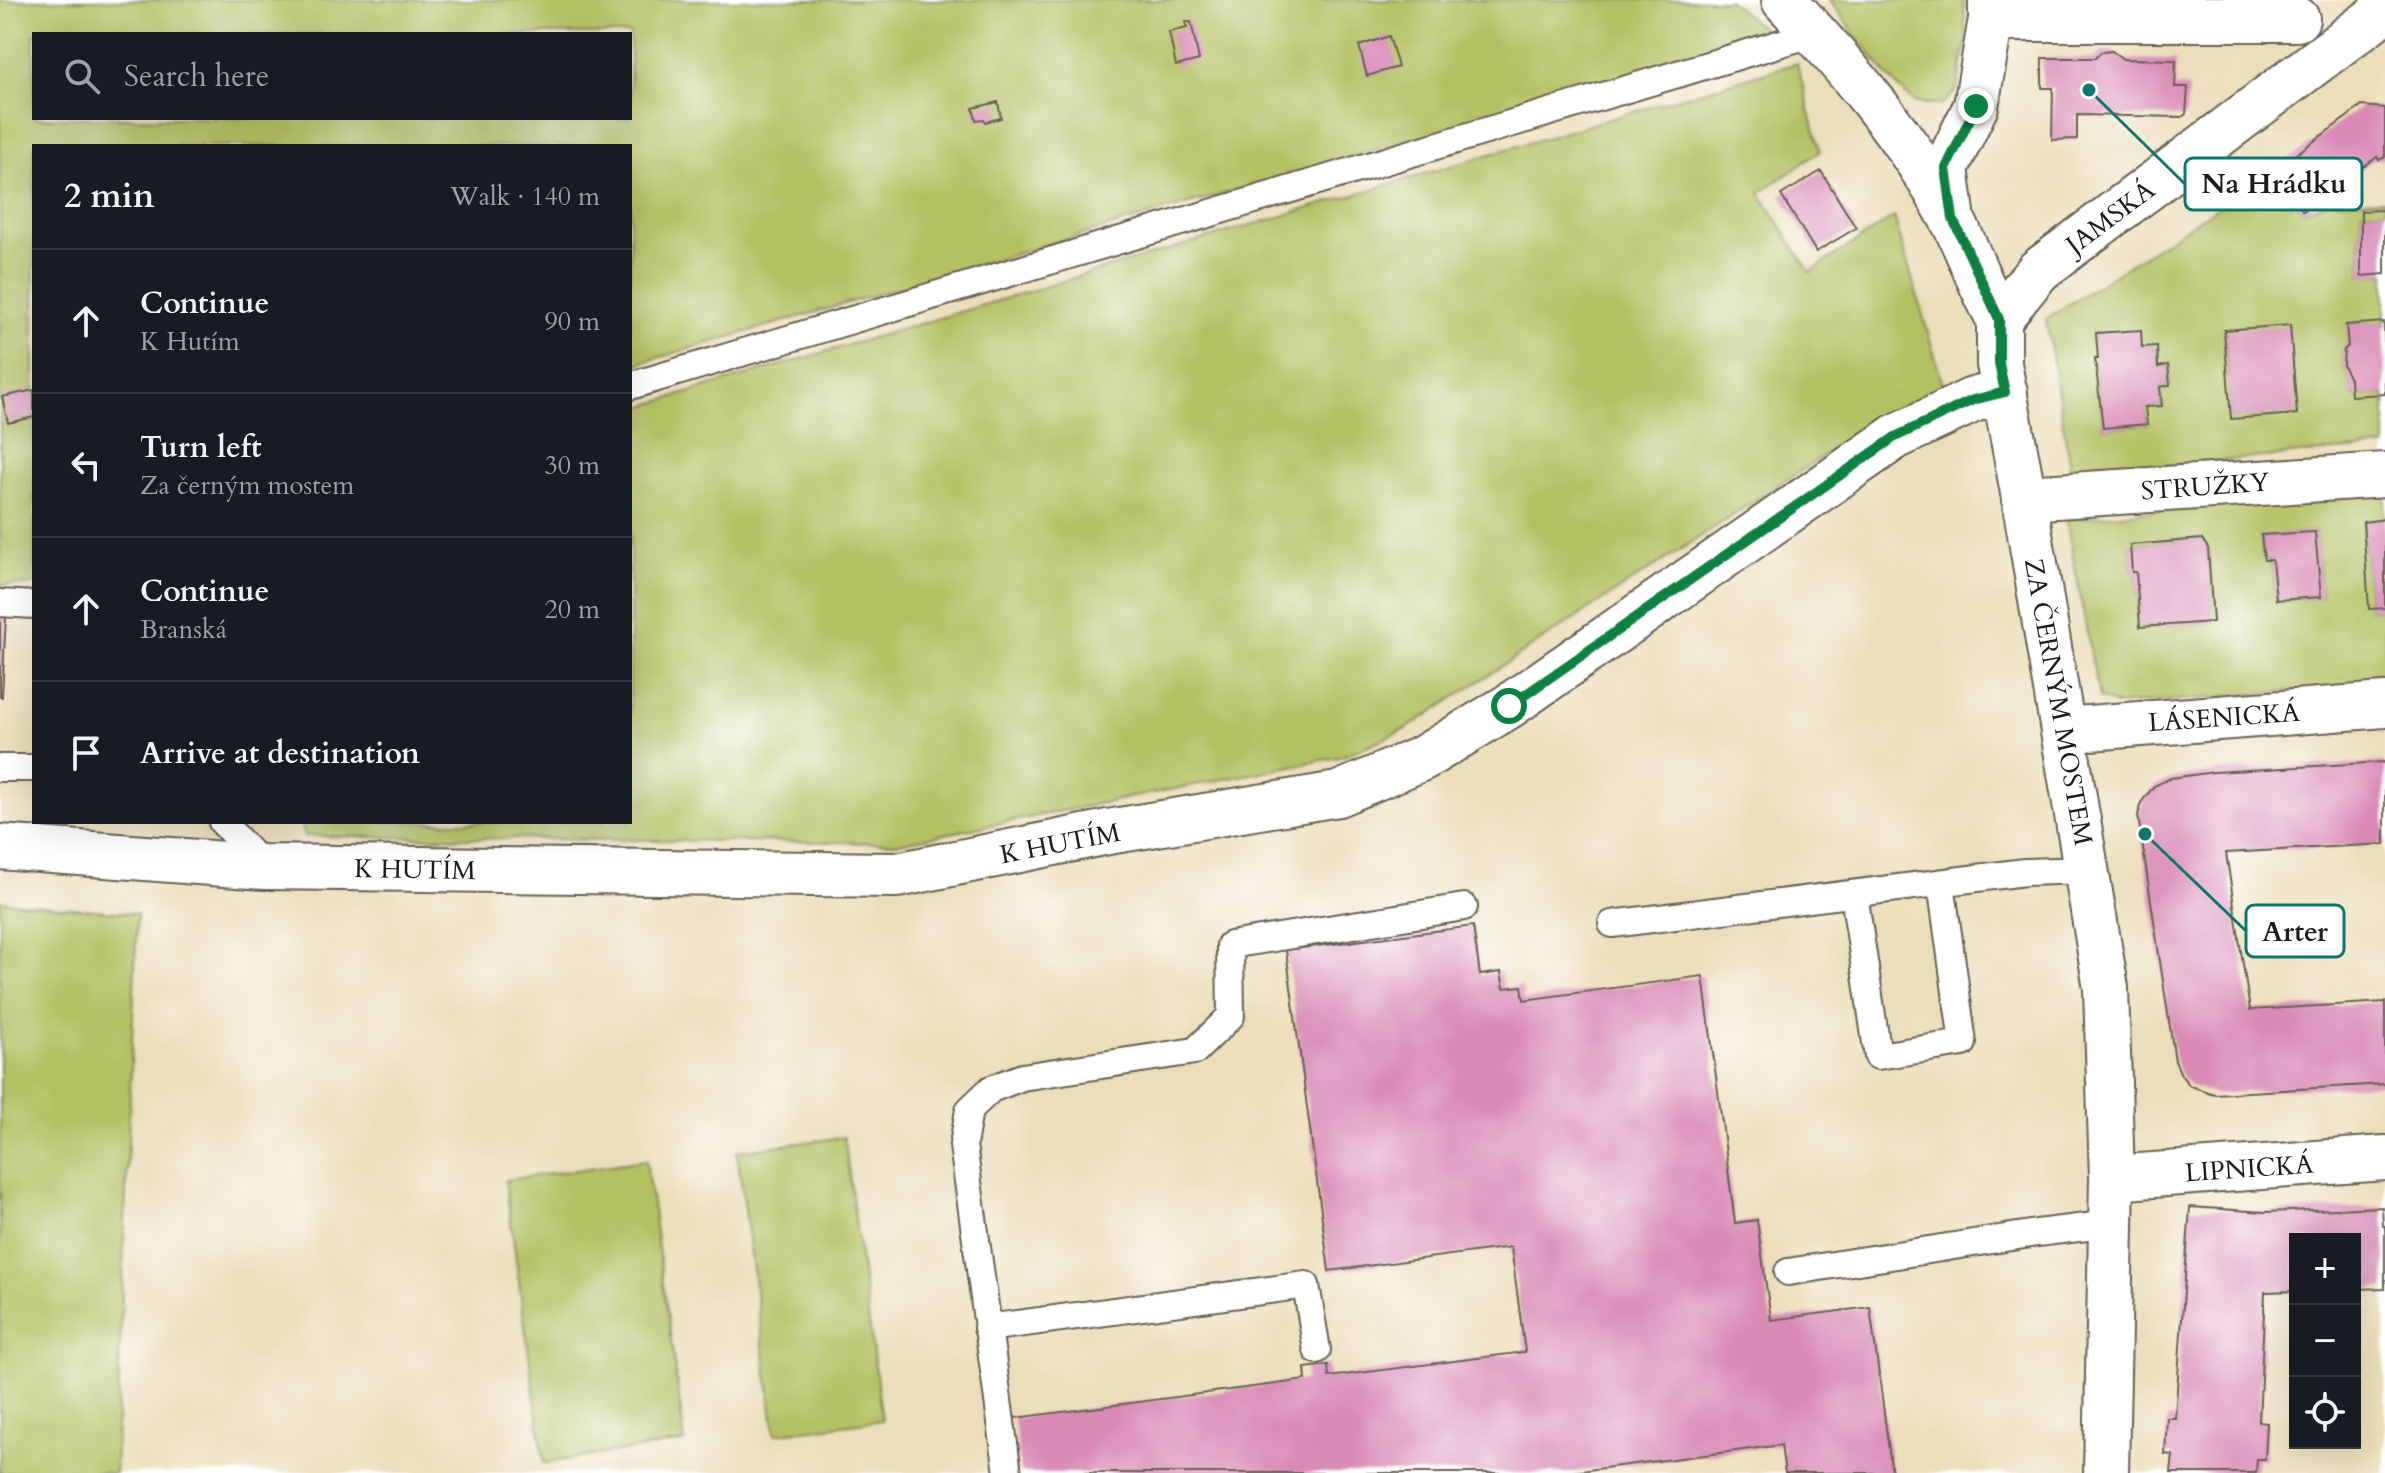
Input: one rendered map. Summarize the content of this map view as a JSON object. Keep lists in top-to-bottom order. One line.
{"streets":{"street":["JAMSKÁ","STRUŽKY","ZA ČERNÝM MOSTEM","LÁSENICKÁ","K HUTÍM","LIPNICKÁ"]},"crossings":[["JAMSKÁ","ZA ČERNÝM MOSTEM"],["STRUŽKY","ZA ČERNÝM MOSTEM"],["ZA ČERNÝM MOSTEM","LÁSENICKÁ"],["ZA ČERNÝM MOSTEM","K HUTÍM"],["ZA ČERNÝM MOSTEM","LIPNICKÁ"]],"places":["Na Hrádku","Arter"],"page":{"search":"Search here","heading":["2 min","Walk · 140 m"],"list":[["Continue","K Hutím","90 m"],["Turn left","Za černým mostem","30 m"],["Continue","Branská","20 m"],"Arrive at destination"],"map_buttons":["+","−"]}}
